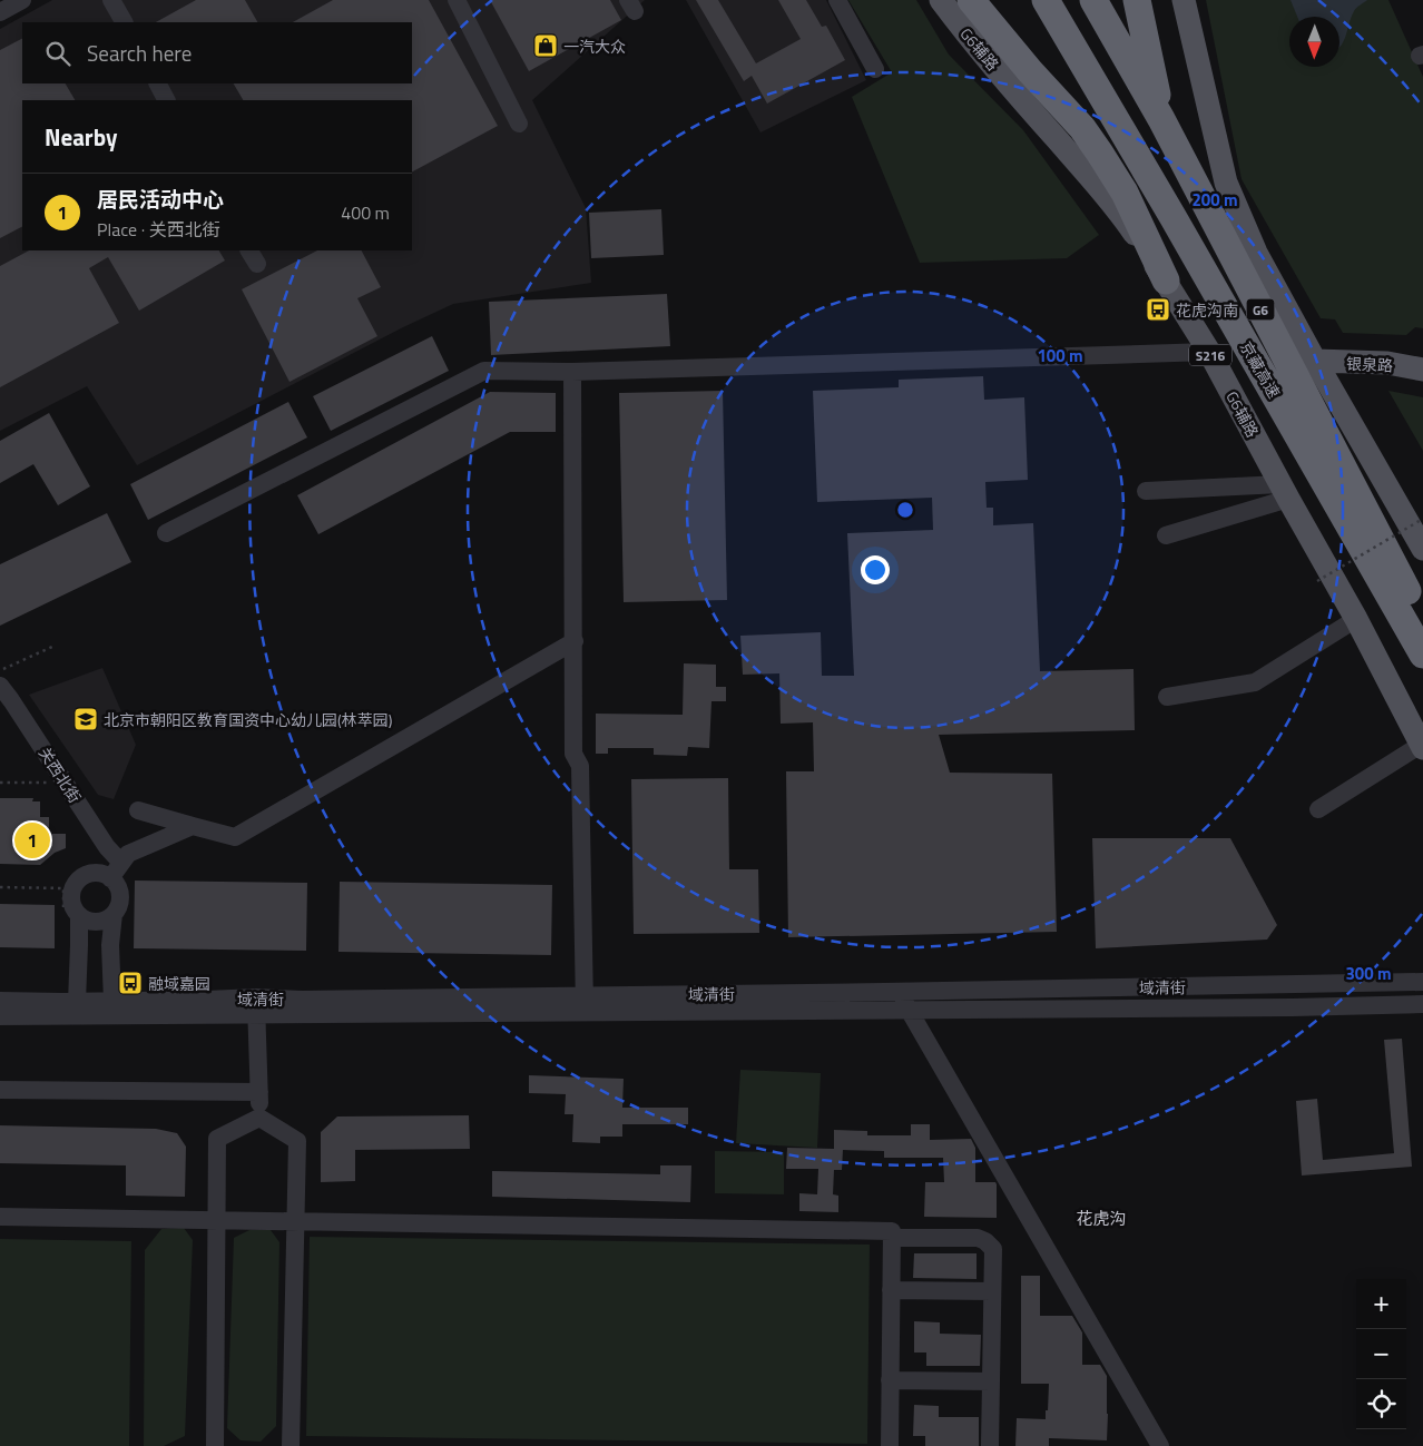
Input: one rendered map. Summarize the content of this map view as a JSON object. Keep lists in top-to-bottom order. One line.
{"streets":{"highway":["G6","京藏高速"],"main road":["G6辅路","S216","银泉路"],"street":["关西北街","域清街"]},"districts":["花虎沟"],"places":{"shop":["一汽大众"],"bus stop":["花虎沟南","融域嘉园"],"school or university":["北京市朝阳区教育国资中心幼儿园(林萃园)"]},"north":"bottom","page":{"search":"Search here","heading":"Nearby","list":[{"mark":"1","name":"居民活动中心","note":"Place · 关西北街","value":"400 m"}],"pins":"1","map_buttons":["+","−"]},"rings":["200 m","100 m","300 m"]}
